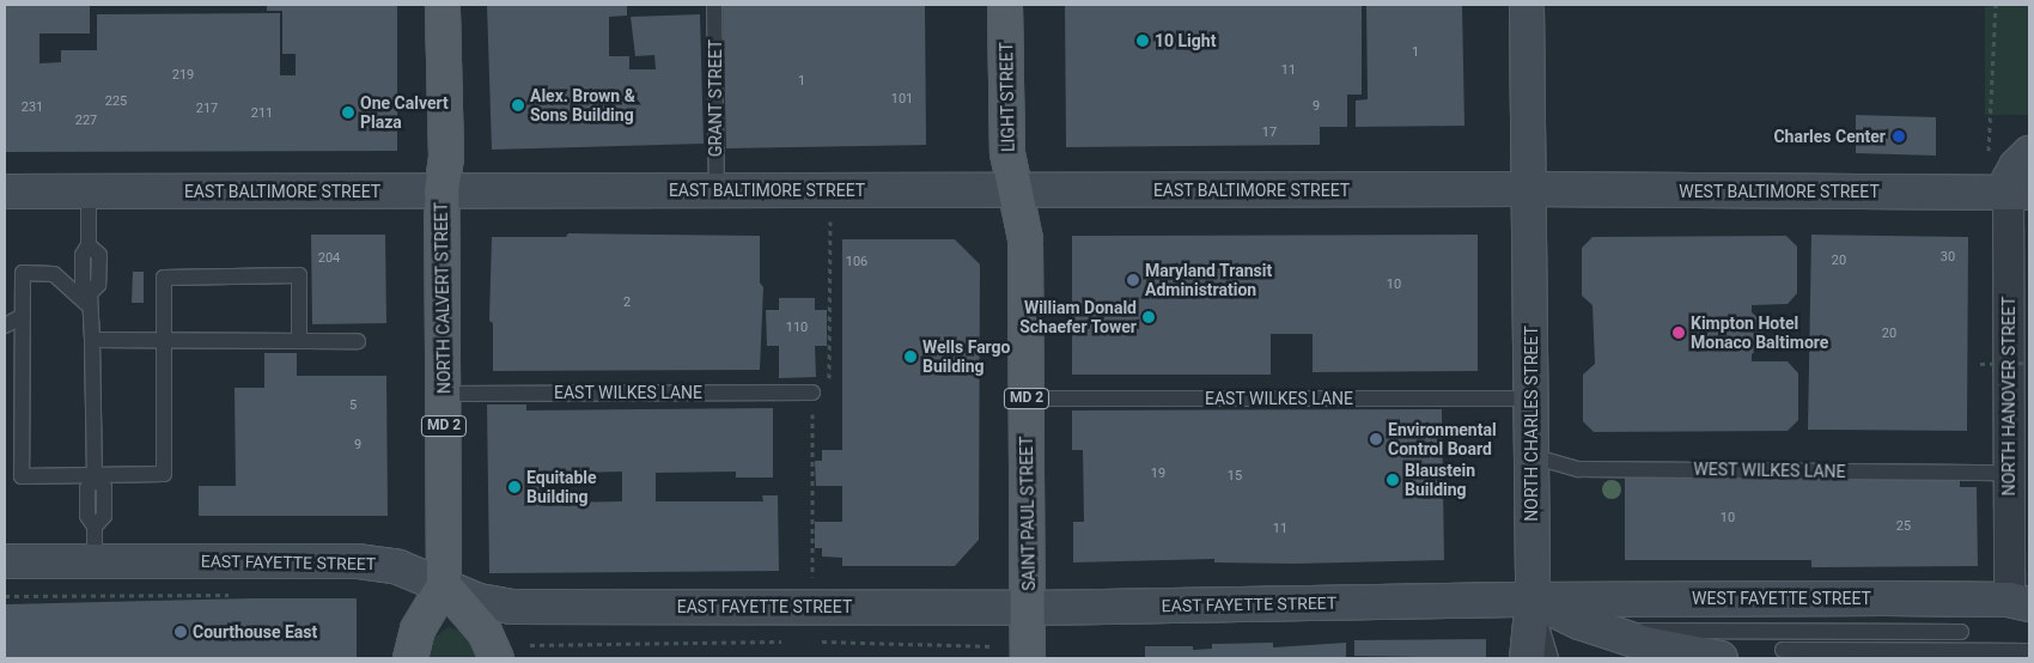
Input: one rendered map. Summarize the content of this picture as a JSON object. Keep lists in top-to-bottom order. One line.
{"streets":{"main road":["LIGHT STREET","EAST BALTIMORE STREET","WEST BALTIMORE STREET","NORTH CALVERT STREET","MD 2","NORTH CHARLES STREET","SAINT PAUL STREET","EAST FAYETTE STREET","WEST FAYETTE STREET"],"street":["NORTH HANOVER STREET"],"lane":["GRANT STREET","EAST WILKES LANE","WEST WILKES LANE"]},"crossings":[["LIGHT STREET","EAST BALTIMORE STREET"],["LIGHT STREET","SAINT PAUL STREET"],["GRANT STREET","EAST BALTIMORE STREET"],["EAST BALTIMORE STREET","WEST BALTIMORE STREET"],["EAST BALTIMORE STREET","NORTH CALVERT STREET"],["EAST BALTIMORE STREET","MD 2"],["EAST BALTIMORE STREET","NORTH CHARLES STREET"],["EAST BALTIMORE STREET","SAINT PAUL STREET"],["WEST BALTIMORE STREET","NORTH HANOVER STREET"],["WEST BALTIMORE STREET","NORTH CHARLES STREET"],["NORTH CALVERT STREET","EAST WILKES LANE"],["NORTH CALVERT STREET","MD 2"],["NORTH CALVERT STREET","EAST FAYETTE STREET"],["EAST WILKES LANE","NORTH CHARLES STREET"],["EAST WILKES LANE","SAINT PAUL STREET"],["NORTH HANOVER STREET","WEST WILKES LANE"],["NORTH HANOVER STREET","WEST FAYETTE STREET"],["NORTH CHARLES STREET","WEST WILKES LANE"],["NORTH CHARLES STREET","EAST FAYETTE STREET"],["NORTH CHARLES STREET","WEST FAYETTE STREET"],["SAINT PAUL STREET","EAST FAYETTE STREET"],["EAST FAYETTE STREET","WEST FAYETTE STREET"]],"places":["10 Light","Alex. Brown & Sons Building","One Calvert Plaza","Charles Center","Maryland Transit Administration","William Donald Schaefer Tower","Kimpton Hotel Monaco Baltimore","Wells Fargo Building","Environmental Control Board","Blaustein Building","Equitable Building","Courthouse East"],"house_numbers":["1","11","219","1","101","225","9","231","217","211","227","17","30","204","20","106","10","2","110","20","5","9","19","15","10","25","11"]}
